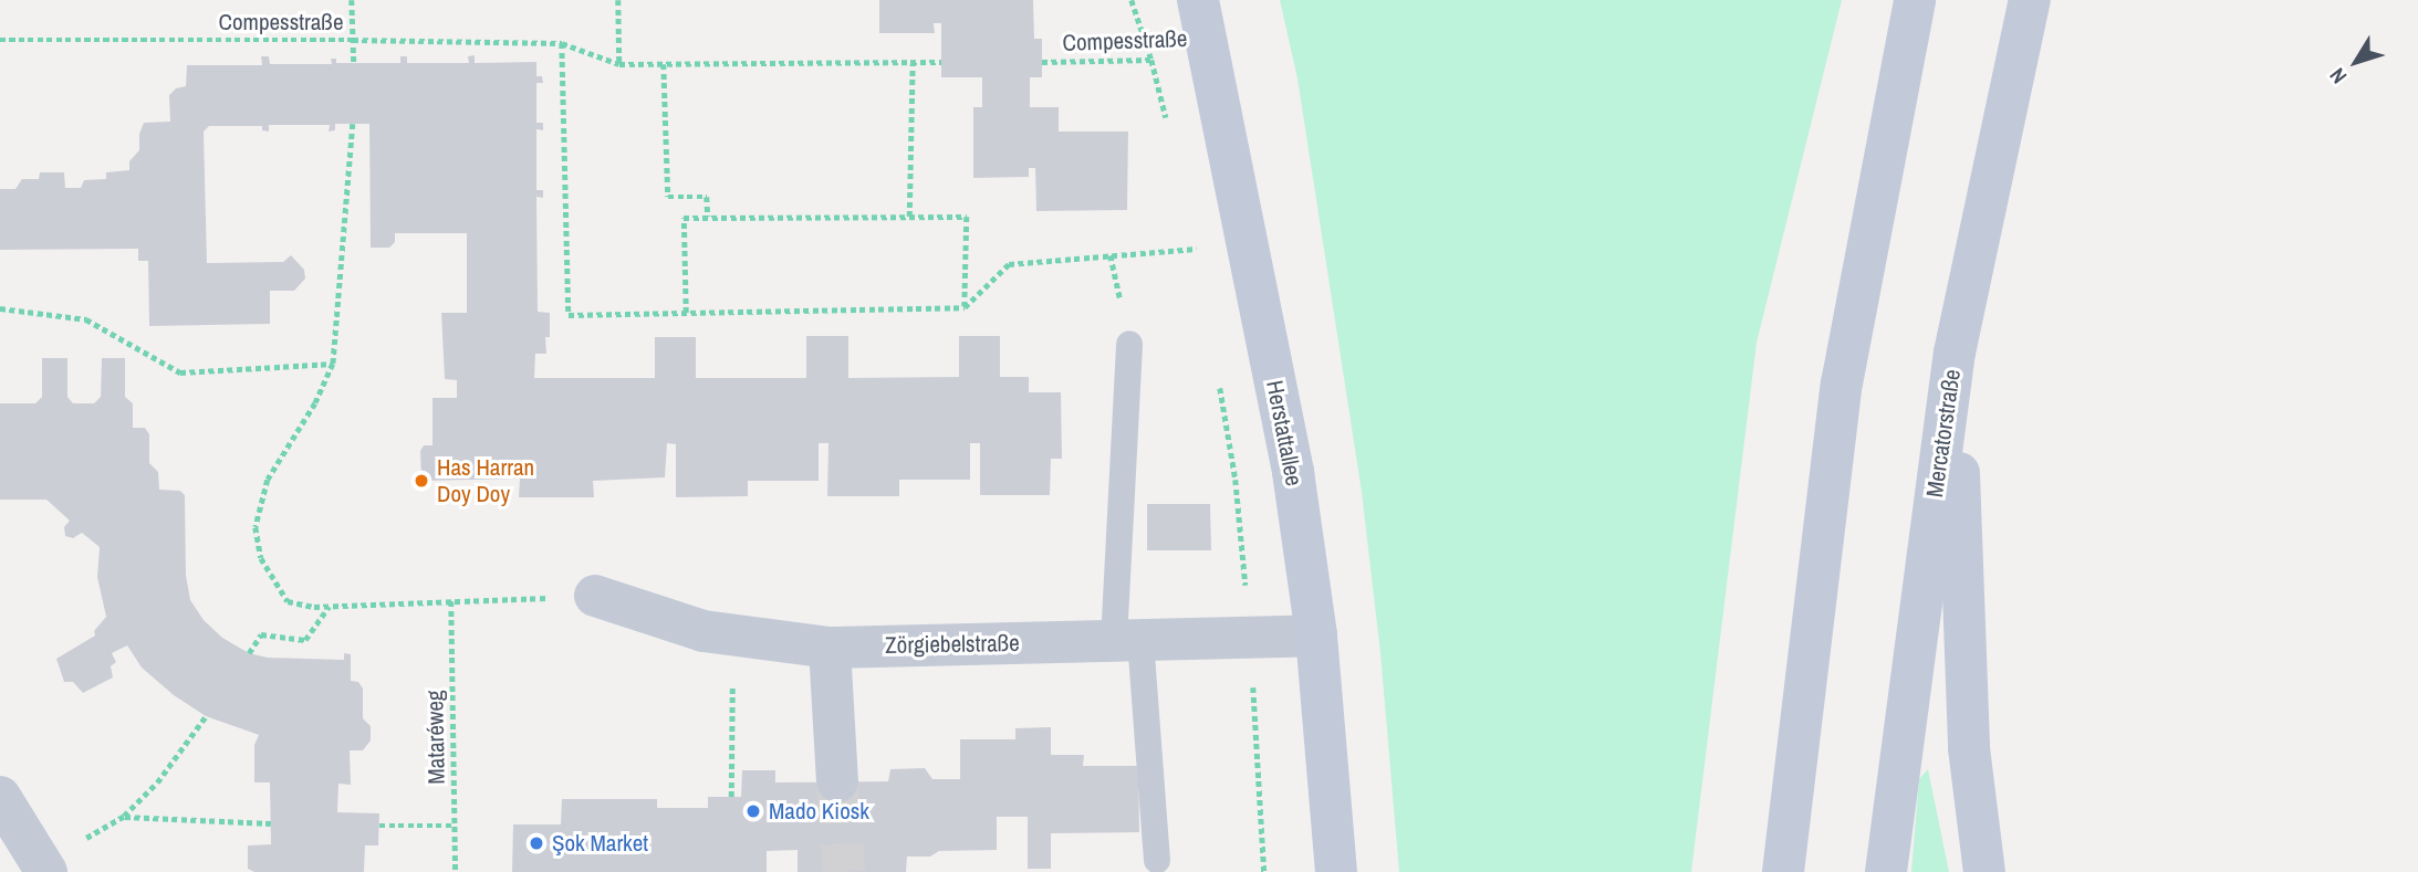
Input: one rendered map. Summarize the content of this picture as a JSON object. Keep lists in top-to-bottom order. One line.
{"streets":{"main road":["Herstattallee","Mercatorstraße"],"street":["Zörgiebelstraße"],"path":["Compesstraße","Mataréweg"]},"crossings":[["Compesstraße","Herstattallee"],["Herstattallee","Zörgiebelstraße"]],"places":["Has Harran Doy Doy","Mado Kiosk","Şok Market"],"north":"bottom left"}
